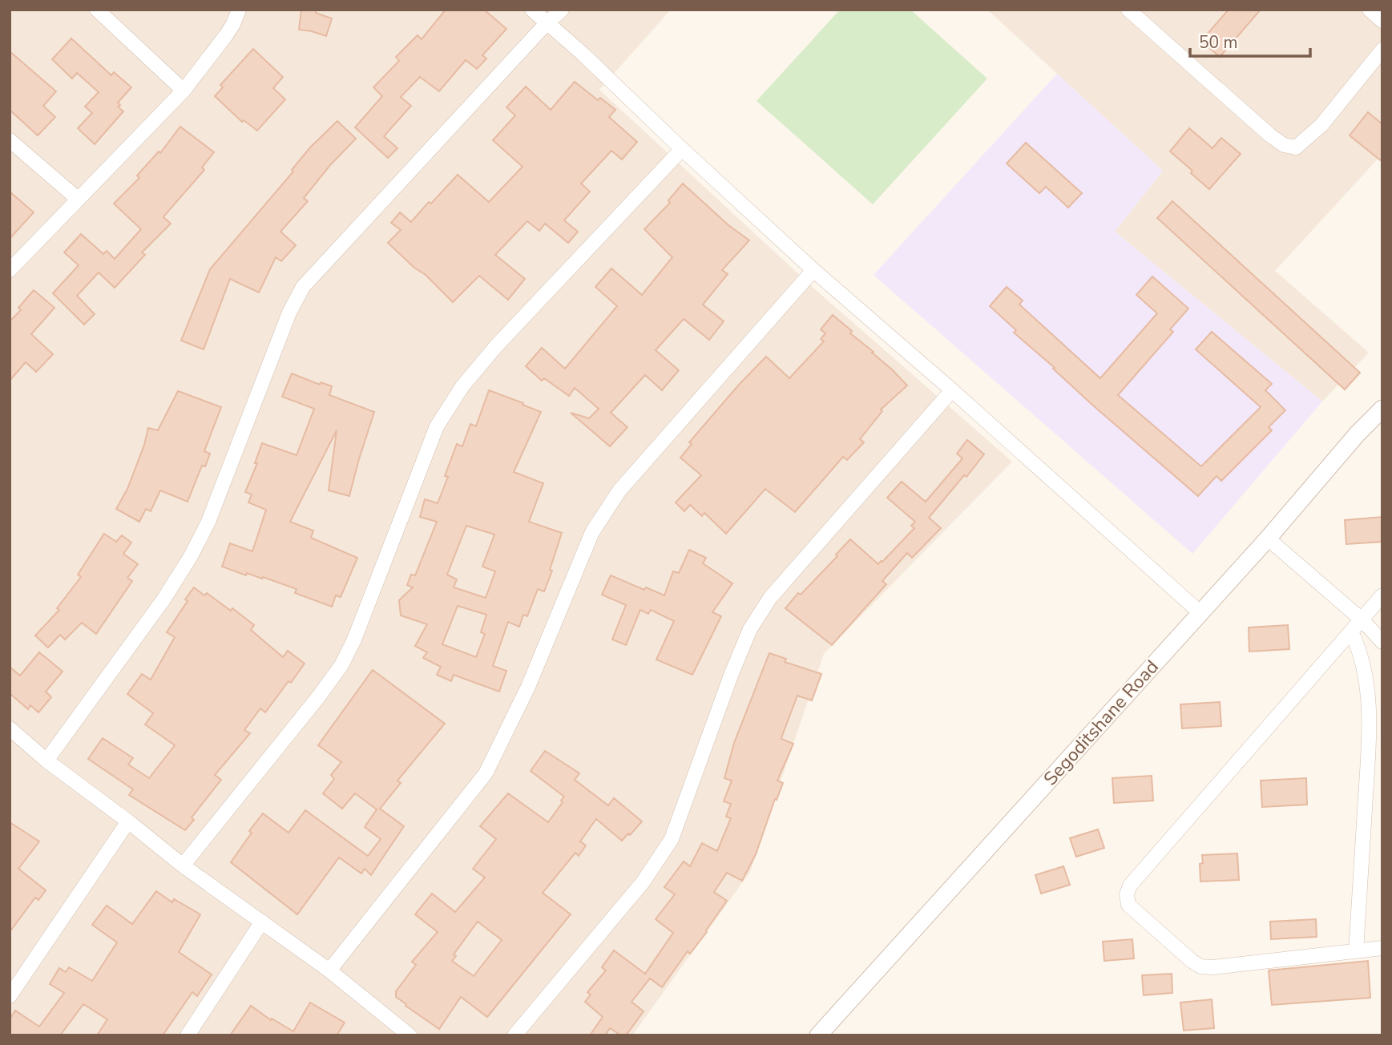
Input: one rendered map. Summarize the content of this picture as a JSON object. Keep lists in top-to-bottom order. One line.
{"streets":{"street":["Segoditshane Road"]},"scale_bar":"50 m"}
